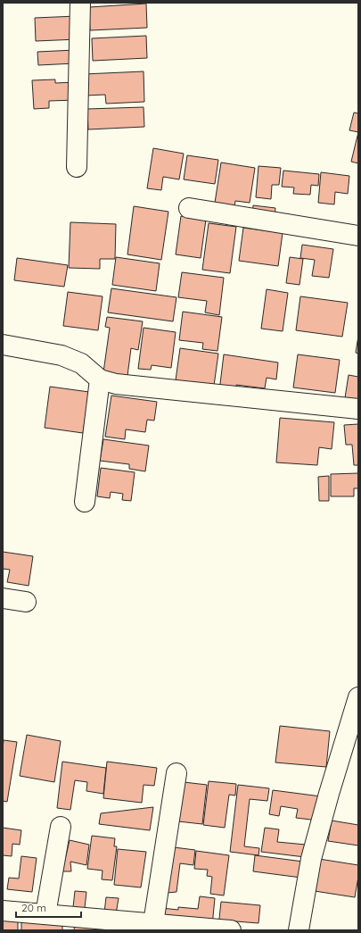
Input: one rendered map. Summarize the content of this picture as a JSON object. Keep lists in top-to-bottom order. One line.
{"scale_bar":"20 m"}
